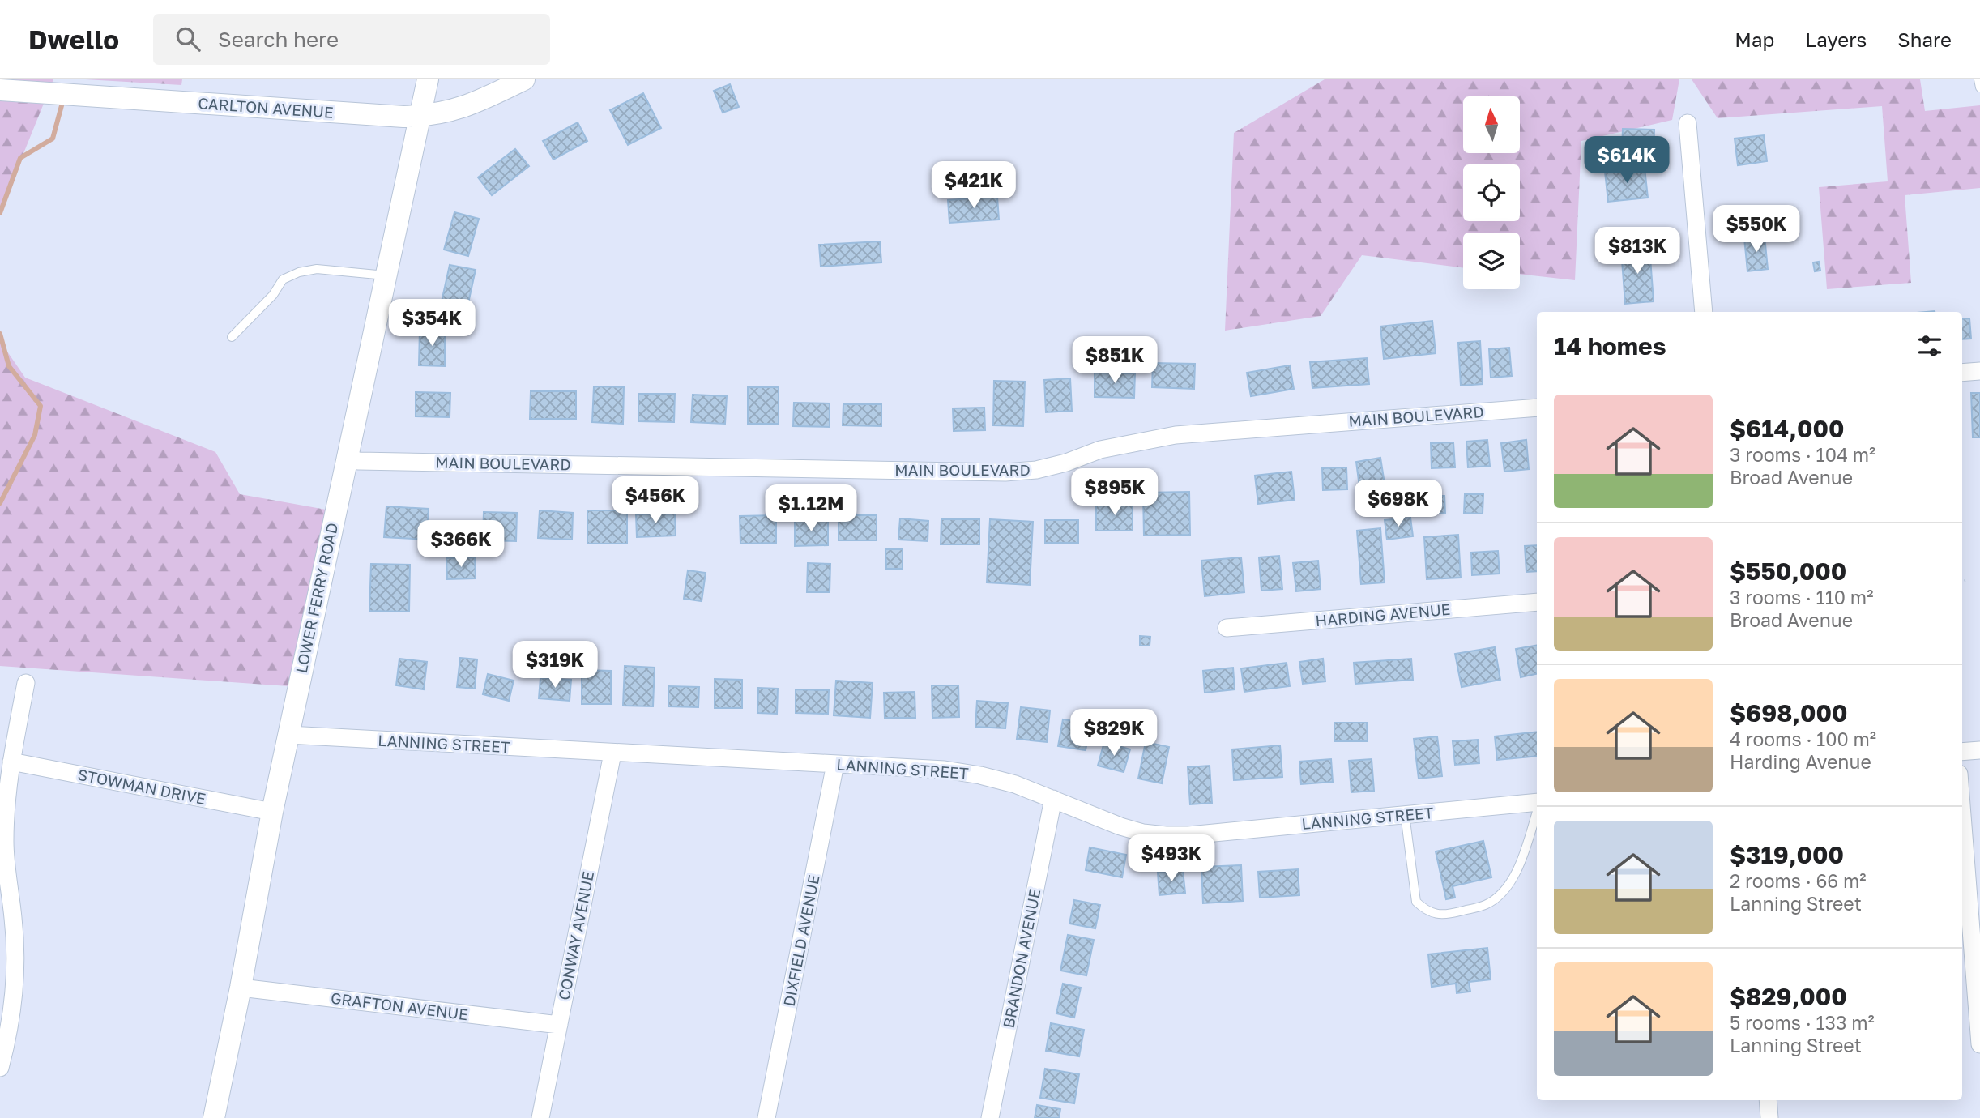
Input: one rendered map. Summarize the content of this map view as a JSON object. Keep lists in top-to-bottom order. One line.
{"streets":{"street":["CARLTON AVENUE","MAIN BOULEVARD","LOWER FERRY ROAD","HARDING AVENUE","LANNING STREET","STOWMAN DRIVE","CONWAY AVENUE","DIXFIELD AVENUE","BRANDON AVENUE","GRAFTON AVENUE"]},"crossings":[["CARLTON AVENUE","LOWER FERRY ROAD"],["MAIN BOULEVARD","LOWER FERRY ROAD"],["LOWER FERRY ROAD","LANNING STREET"],["LOWER FERRY ROAD","STOWMAN DRIVE"],["LOWER FERRY ROAD","GRAFTON AVENUE"],["LANNING STREET","CONWAY AVENUE"],["LANNING STREET","DIXFIELD AVENUE"],["LANNING STREET","BRANDON AVENUE"],["CONWAY AVENUE","GRAFTON AVENUE"]],"north":"top","page":{"header":"Dwello","search":"Search here","nav":["Map","Layers","Share"],"price":["$614K","$421K","$550K","$813K","$354K","$851K","$895K","$456K","$698K","$1.12M","$366K","$319K","$829K","$493K"],"heading":"14 homes","list":[{"name":"$614,000","note":"3 rooms · 104 m² · Broad Avenue"},{"name":"$550,000","note":"3 rooms · 110 m² · Broad Avenue"},{"name":"$698,000","note":"4 rooms · 100 m² · Harding Avenue"},{"name":"$319,000","note":"2 rooms · 66 m² · Lanning Street"},{"name":"$829,000","note":"5 rooms · 133 m² · Lanning Street"}]}}
